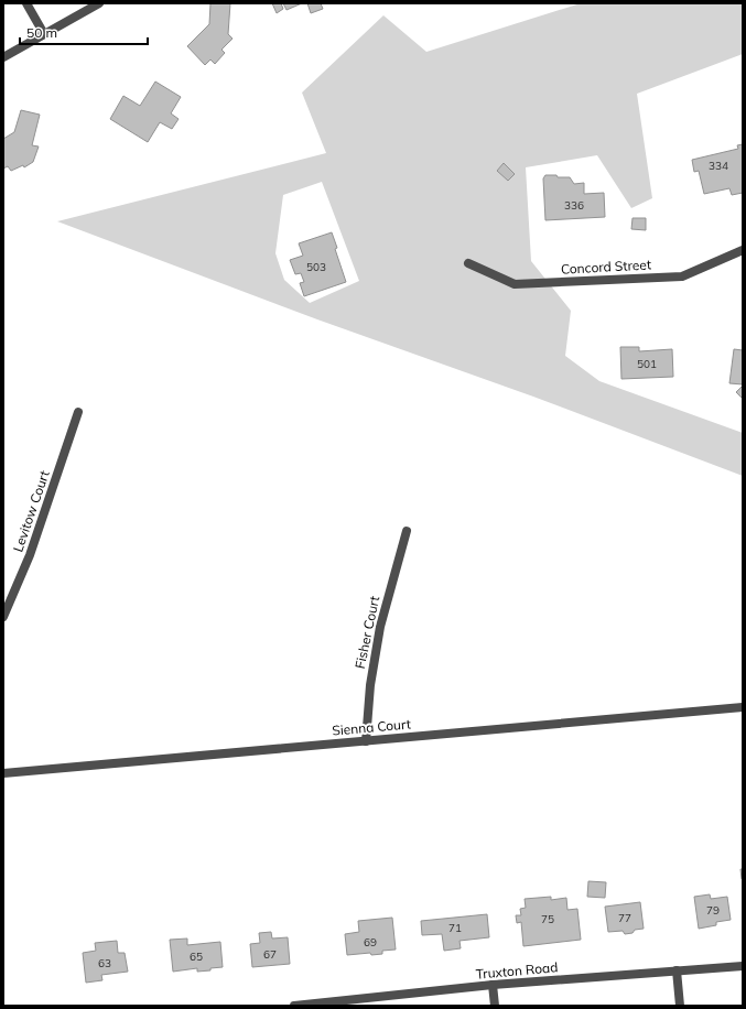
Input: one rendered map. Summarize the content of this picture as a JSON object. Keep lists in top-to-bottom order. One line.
{"streets":{"street":["Concord Street","Levitow Court","Fisher Court","Sienna Court","Truxton Road"]},"crossings":[["Fisher Court","Sienna Court"]],"house_numbers":["334","336","503","501","79","77","75","71","69","67","65","63"],"scale_bar":"50 m"}
